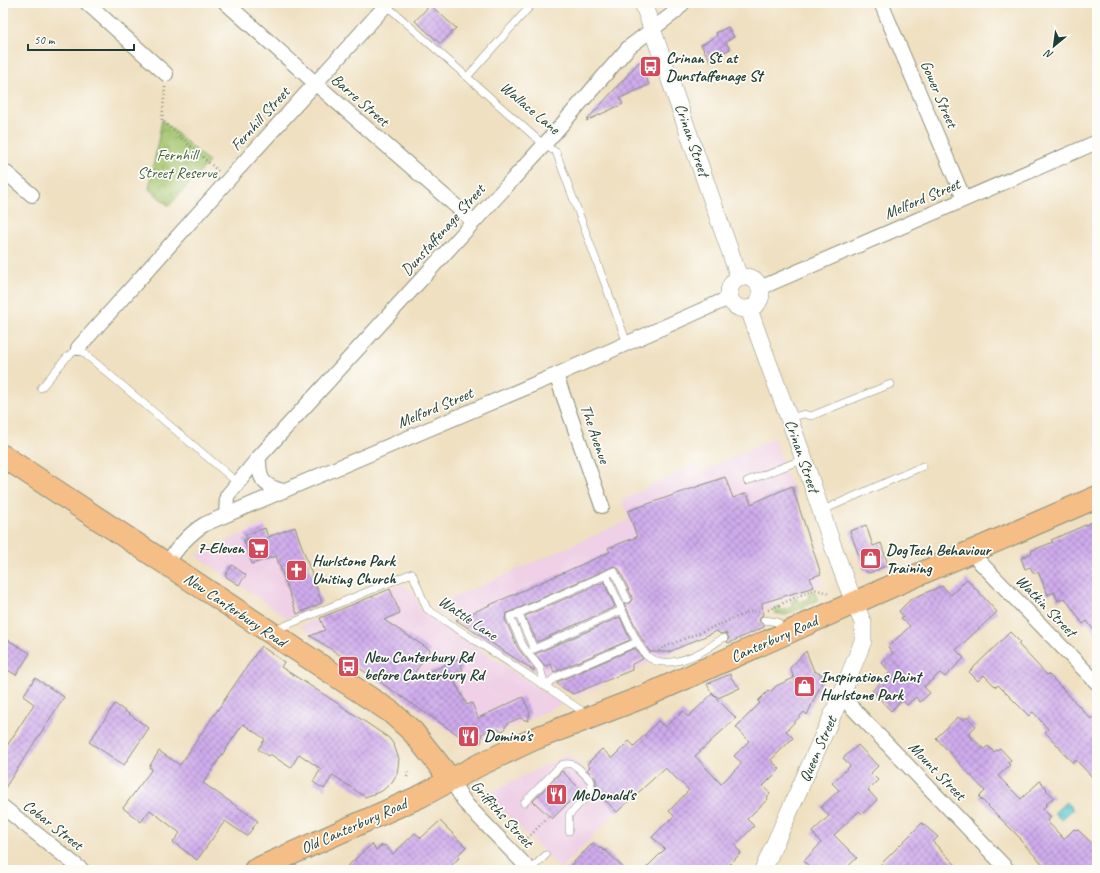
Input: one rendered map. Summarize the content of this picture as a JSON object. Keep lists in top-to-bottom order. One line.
{"streets":{"main road":["New Canterbury Road","Canterbury Road","Old Canterbury Road"],"street":["Gower Street","Barre Street","Fernhill Street","Crinan Street","Melford Street","Dunstaffenage Street","The Avenue","Watkin Street","Queen Street","Mount Street","Griffiths Street","Cobar Street"],"lane":["Wallace Lane","Wattle Lane"]},"crossings":[["Gower Street","Melford Street"],["Barre Street","Fernhill Street"],["Barre Street","Dunstaffenage Street"],["Wallace Lane","Fernhill Street"],["Wallace Lane","Melford Street"],["Wallace Lane","Dunstaffenage Street"],["Crinan Street","Melford Street"],["Crinan Street","Dunstaffenage Street"],["Crinan Street","Canterbury Road"],["Crinan Street","Queen Street"],["Melford Street","Dunstaffenage Street"],["Melford Street","The Avenue"],["Melford Street","New Canterbury Road"],["Watkin Street","Canterbury Road"],["New Canterbury Road","Wattle Lane"],["New Canterbury Road","Canterbury Road"],["New Canterbury Road","Griffiths Street"],["New Canterbury Road","Old Canterbury Road"],["Wattle Lane","Canterbury Road"],["Canterbury Road","Queen Street"],["Canterbury Road","Griffiths Street"],["Canterbury Road","Old Canterbury Road"],["Queen Street","Mount Street"],["Griffiths Street","Old Canterbury Road"]],"parks":["Fernhill Street Reserve"],"places":{"bus stop":["Crinan St at Dunstaffenage St","New Canterbury Rd before Canterbury Rd"],"supermarket":["7-Eleven"],"shop":["DogTech Behaviour Training","Inspirations Paint Hurlstone Park"],"church":["Hurlstone Park Uniting Church"],"restaurant":["Domino's","McDonald's"]},"scale_bar":"50 m","north":"bottom left"}
